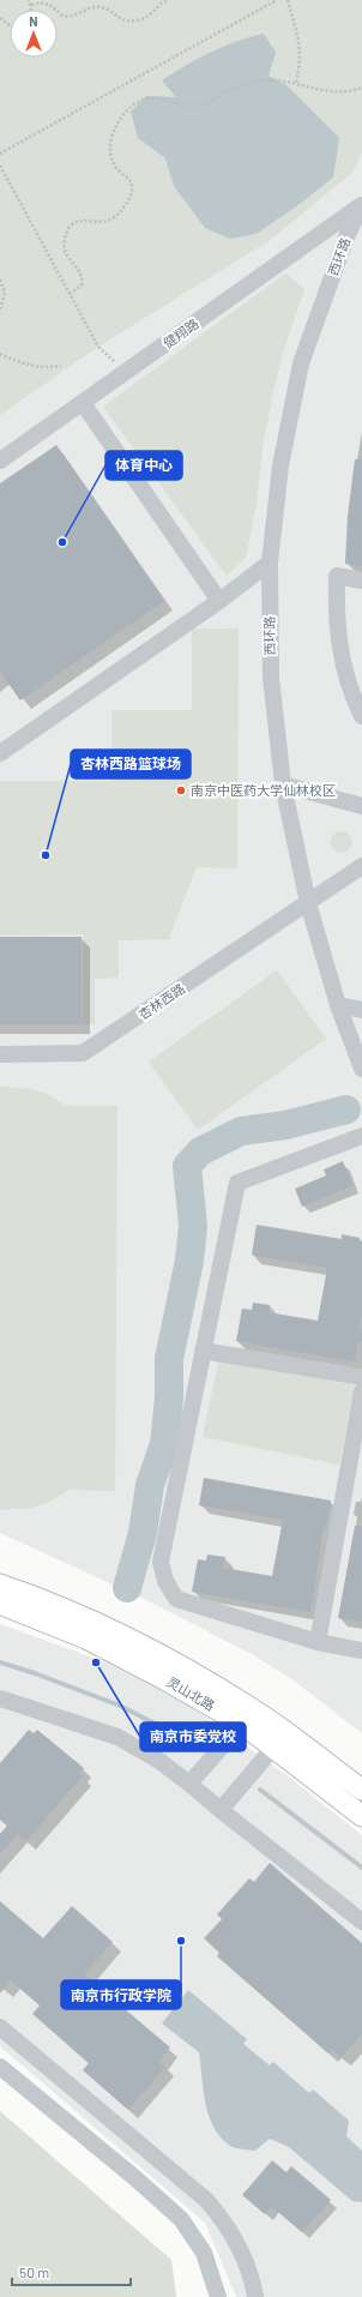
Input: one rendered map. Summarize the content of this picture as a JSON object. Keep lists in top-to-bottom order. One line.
{"streets":{"main road":["灵山北路"],"street":["西环路","健翔路","杏林西路"]},"crossings":[["西环路","健翔路"],["西环路","杏林西路"]],"places":["体育中心","南京中医药大学仙林校区","杏林西路篮球场","南京市委党校","南京市行政学院"],"scale_bar":"50 m","north":"top"}
